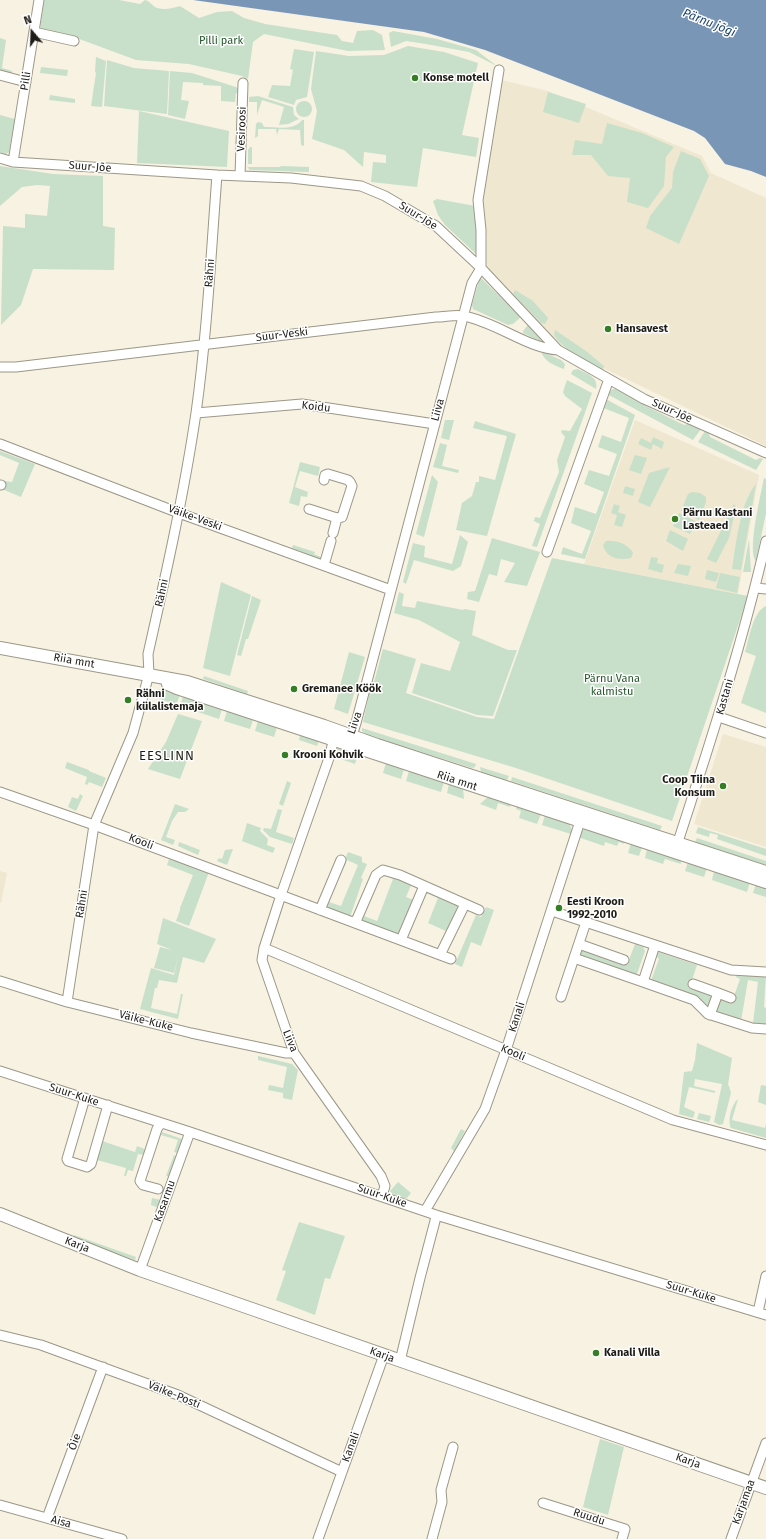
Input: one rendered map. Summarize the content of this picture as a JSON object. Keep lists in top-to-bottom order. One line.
{"streets":{"main road":["Riia mnt","Karja"],"street":["Pilli","Vesiroosi","Suur-Jõe","Rähni","Suur-Veski","Koidu","Liiva","Väike-Veski","Kastani","Kooli","Kanali","Väike-Kuke","Suur-Kuke","Kasarmu","Väike-Posti","Õie","Karjamaa","Ruudu","Aisa"]},"crossings":[["Pilli","Suur-Jõe"],["Vesiroosi","Suur-Jõe"],["Suur-Jõe","Rähni"],["Suur-Jõe","Suur-Veski"],["Suur-Jõe","Liiva"],["Rähni","Suur-Veski"],["Rähni","Koidu"],["Rähni","Väike-Veski"],["Rähni","Riia mnt"],["Rähni","Kooli"],["Rähni","Väike-Kuke"],["Suur-Veski","Liiva"],["Koidu","Liiva"],["Liiva","Väike-Veski"],["Liiva","Riia mnt"],["Liiva","Kooli"],["Liiva","Väike-Kuke"],["Liiva","Suur-Kuke"],["Riia mnt","Kastani"],["Riia mnt","Kanali"],["Kooli","Kanali"],["Kanali","Suur-Kuke"],["Kanali","Karja"],["Kanali","Väike-Posti"],["Suur-Kuke","Kasarmu"],["Kasarmu","Karja"],["Karja","Karjamaa"],["Väike-Posti","Õie"],["Õie","Aisa"]],"districts":["EESLINN"],"water":["Pärnu jõgi"],"parks":["Pilli park","Pärnu Vana kalmistu"],"places":["Konse motell","Hansavest","Pärnu Kastani Lasteaed","Gremanee Köök","Rähni külalistemaja","Krooni Kohvik","Coop Tiina Konsum","Eesti Kroon 1992-2010","Kanali Villa"],"north":"top"}
